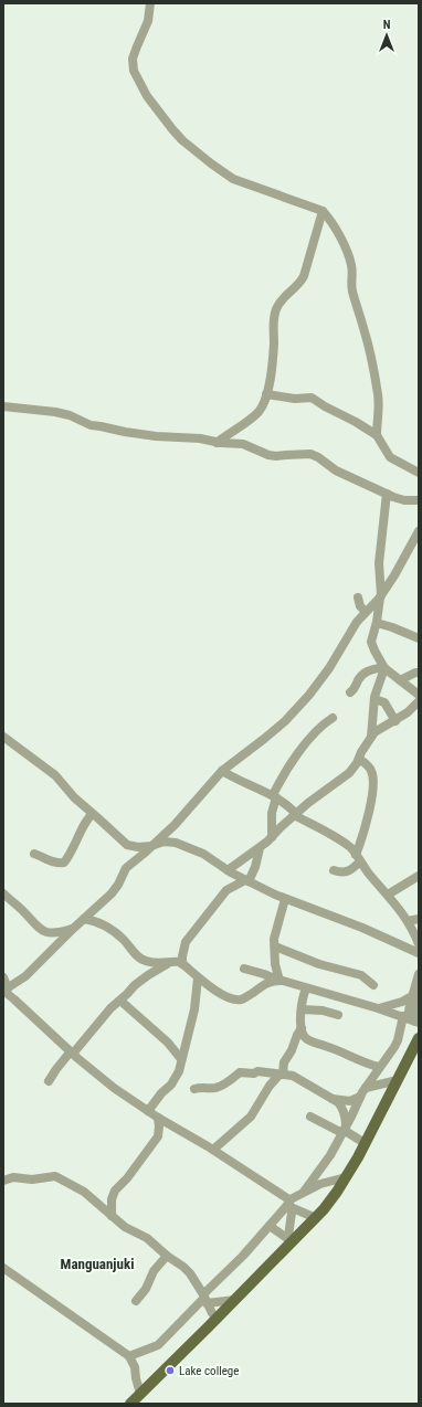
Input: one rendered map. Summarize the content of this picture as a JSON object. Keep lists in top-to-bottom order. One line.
{"districts":["Manguanjuki"],"places":["Lake college"],"north":"top"}
